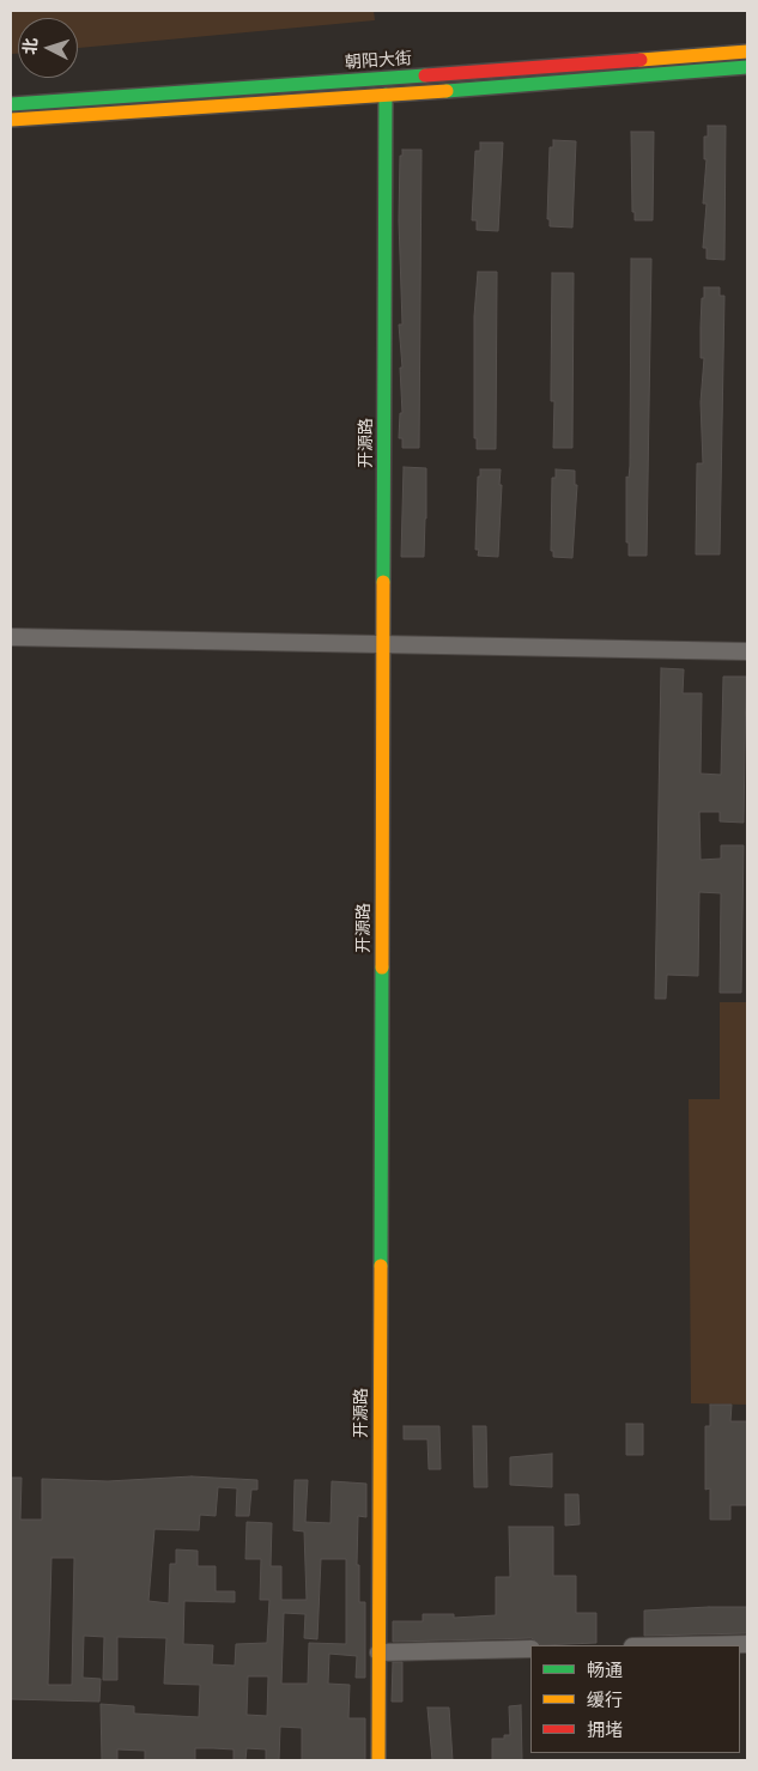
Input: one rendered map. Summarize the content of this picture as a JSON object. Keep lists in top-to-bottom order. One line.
{"streets":{"street":["朝阳大街","开源路"]},"crossings":[["朝阳大街","开源路"]],"legend":["畅通","缓行","拥堵"],"north":"left"}
